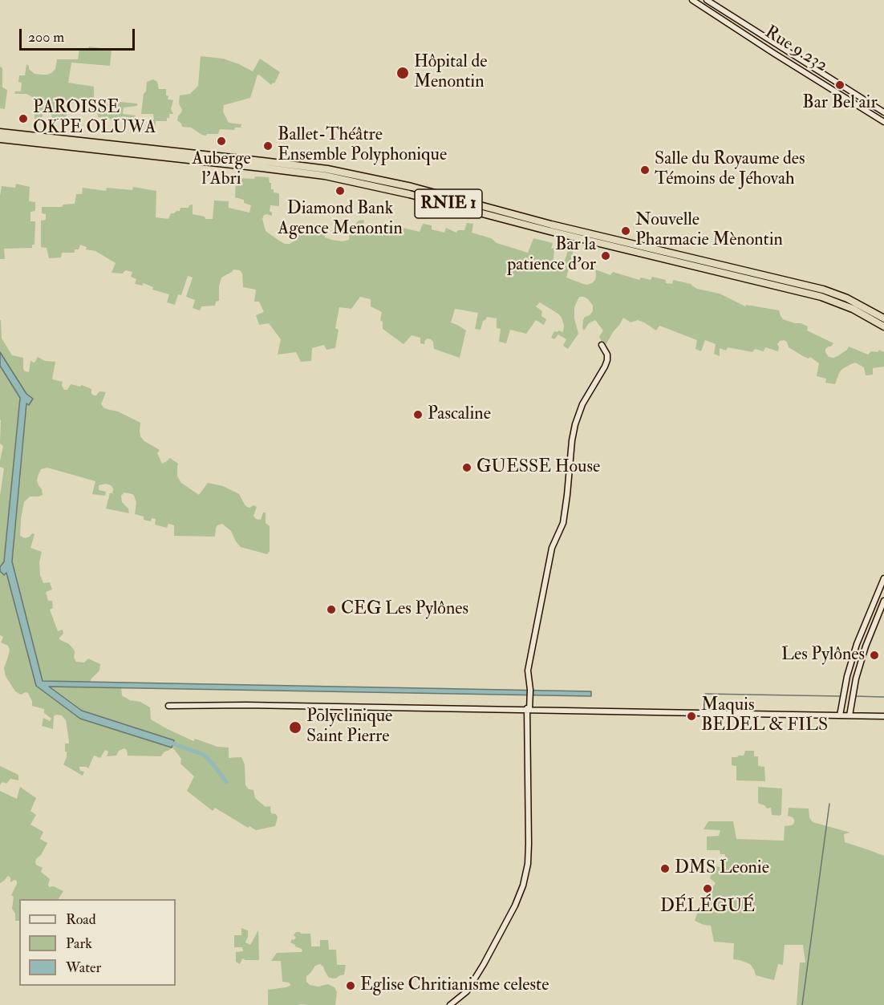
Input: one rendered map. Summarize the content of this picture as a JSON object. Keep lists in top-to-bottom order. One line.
{"streets":{"highway":["RNIE 1"],"street":["Rue 9.232"]},"places":["Hôpital de Menontin","Bar Bel air","PAROISSE OKPE OLUWA","Auberge l'Abri","Ballet-Théâtre Ensemble Polyphonique","Salle du Royaume des Témoins de Jéhovah","Diamond Bank Agence Menontin","Nouvelle Pharmacie Mènontin","Bar la patience d'or","Pascaline","GUESSE House","CEG Les Pylônes","Les Pylônes","Maquis BEDEL & FILS","Polyclinique Saint Pierre","DMS Leonie","DÉLÉGUÉ","Eglise Chritianisme celeste"],"legend":["Road","Park","Water"],"scale_bar":"200 m"}
